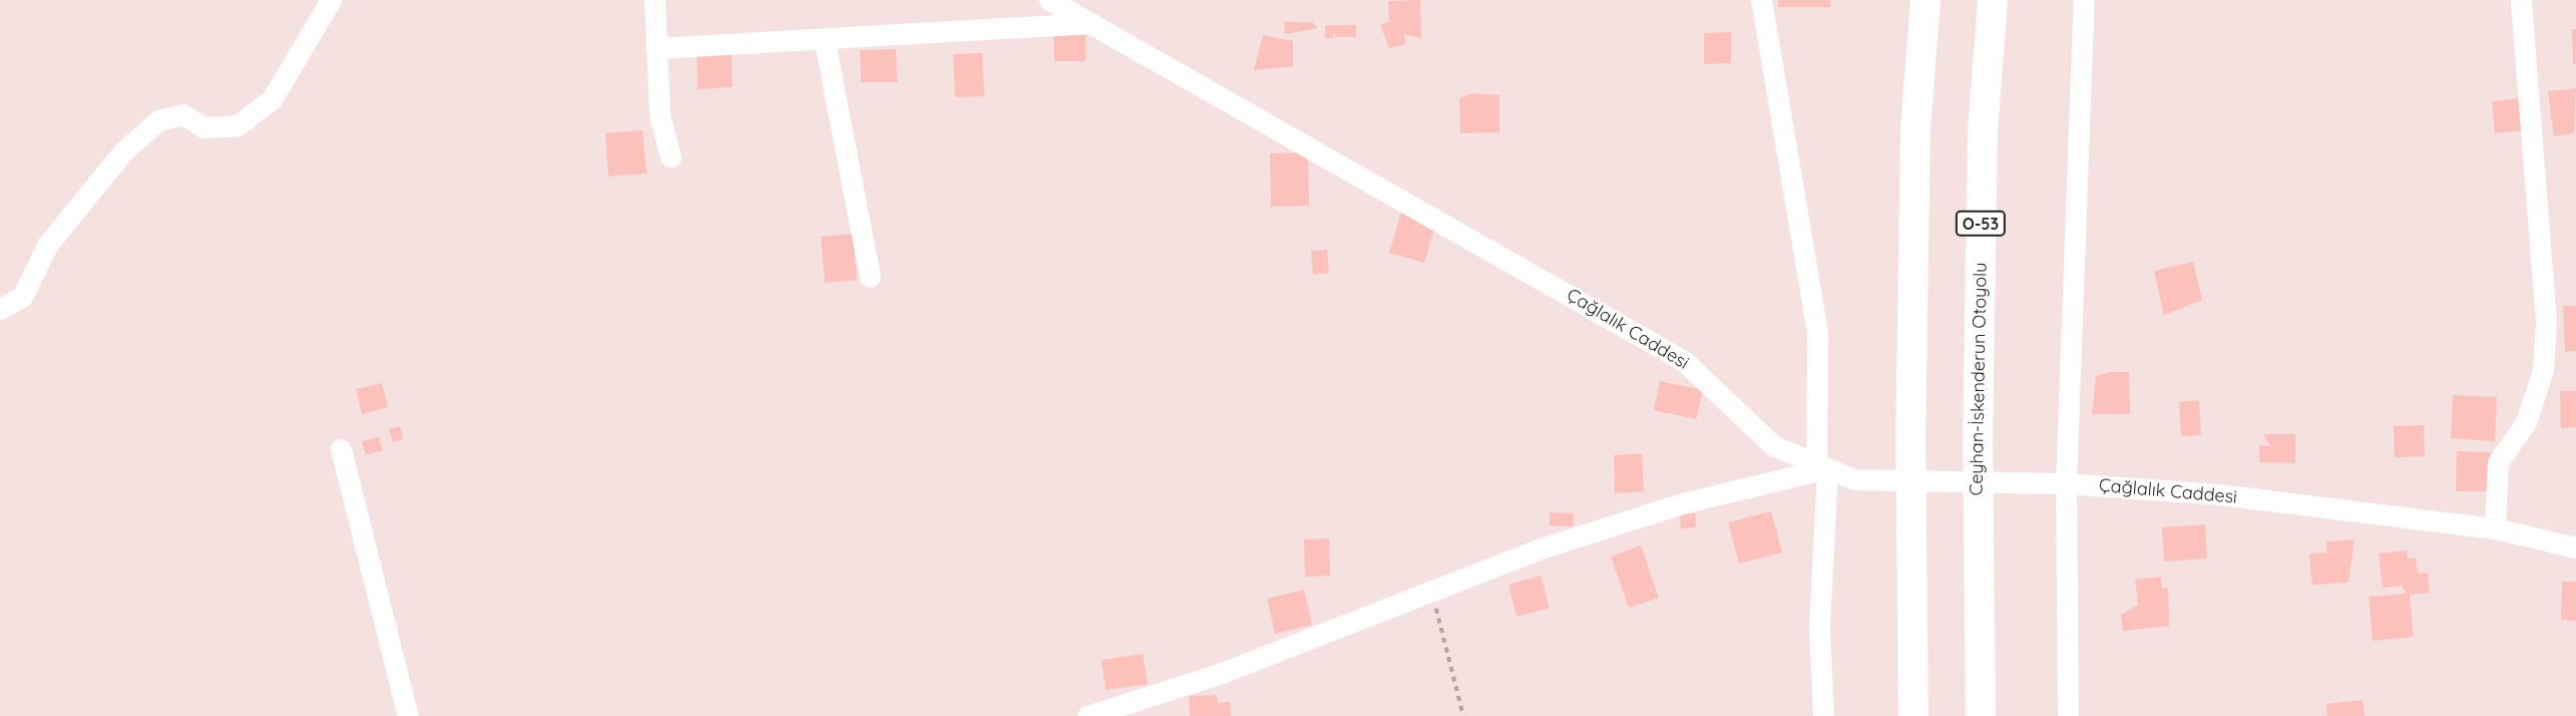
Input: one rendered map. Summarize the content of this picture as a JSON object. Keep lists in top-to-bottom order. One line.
{"streets":{"highway":["O-53","Ceyhan-İskenderun Otoyolu"],"street":["Çağlalık Caddesi"]}}
